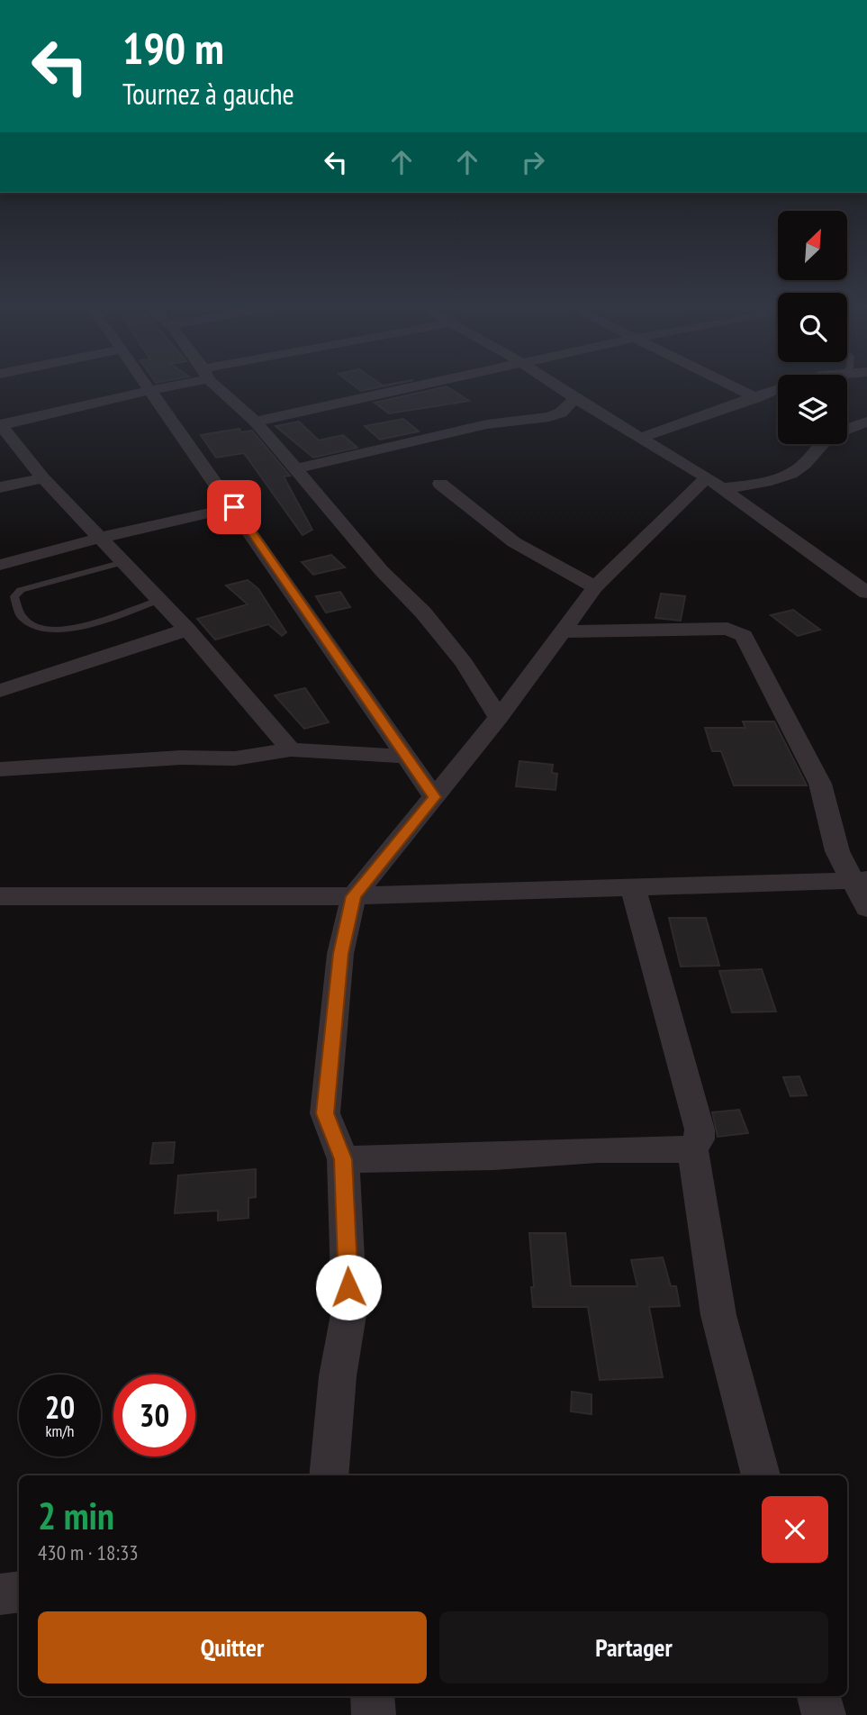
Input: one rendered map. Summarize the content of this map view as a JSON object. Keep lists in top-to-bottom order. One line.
{"north":"top right","page":{"turn":["190 m","Tournez à gauche"],"speed":"20 km/h","limit":"30","heading":["2 min","430 m · 18:33"],"buttons":["Quitter","Partager"]}}
